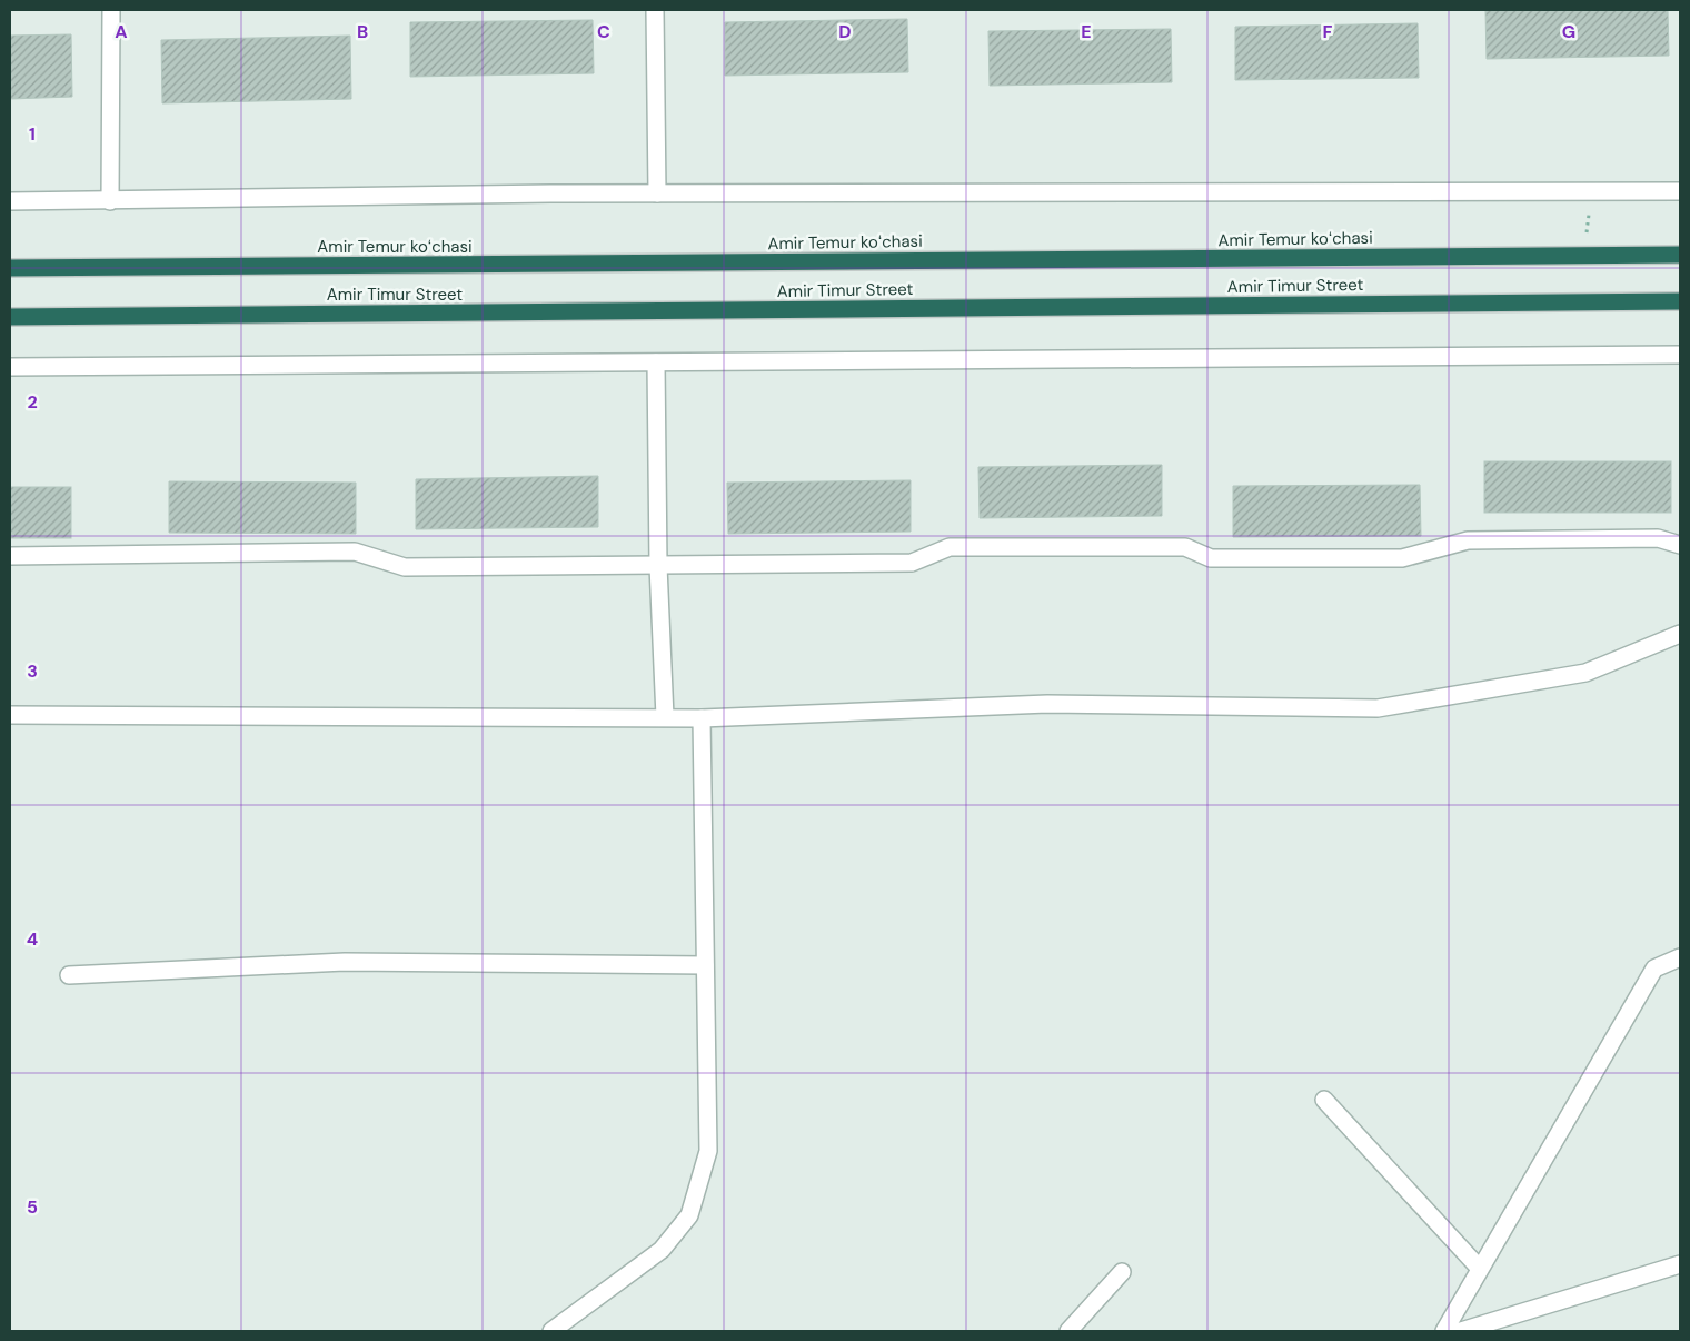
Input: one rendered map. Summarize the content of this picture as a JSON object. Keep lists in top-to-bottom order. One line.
{"streets":{"highway":["Amir Temur koʻchasi","Amir Timur Street"]},"grid":{"columns":["A","B","C","D","E","F","G"],"rows":["1","2","3","4","5"]}}
